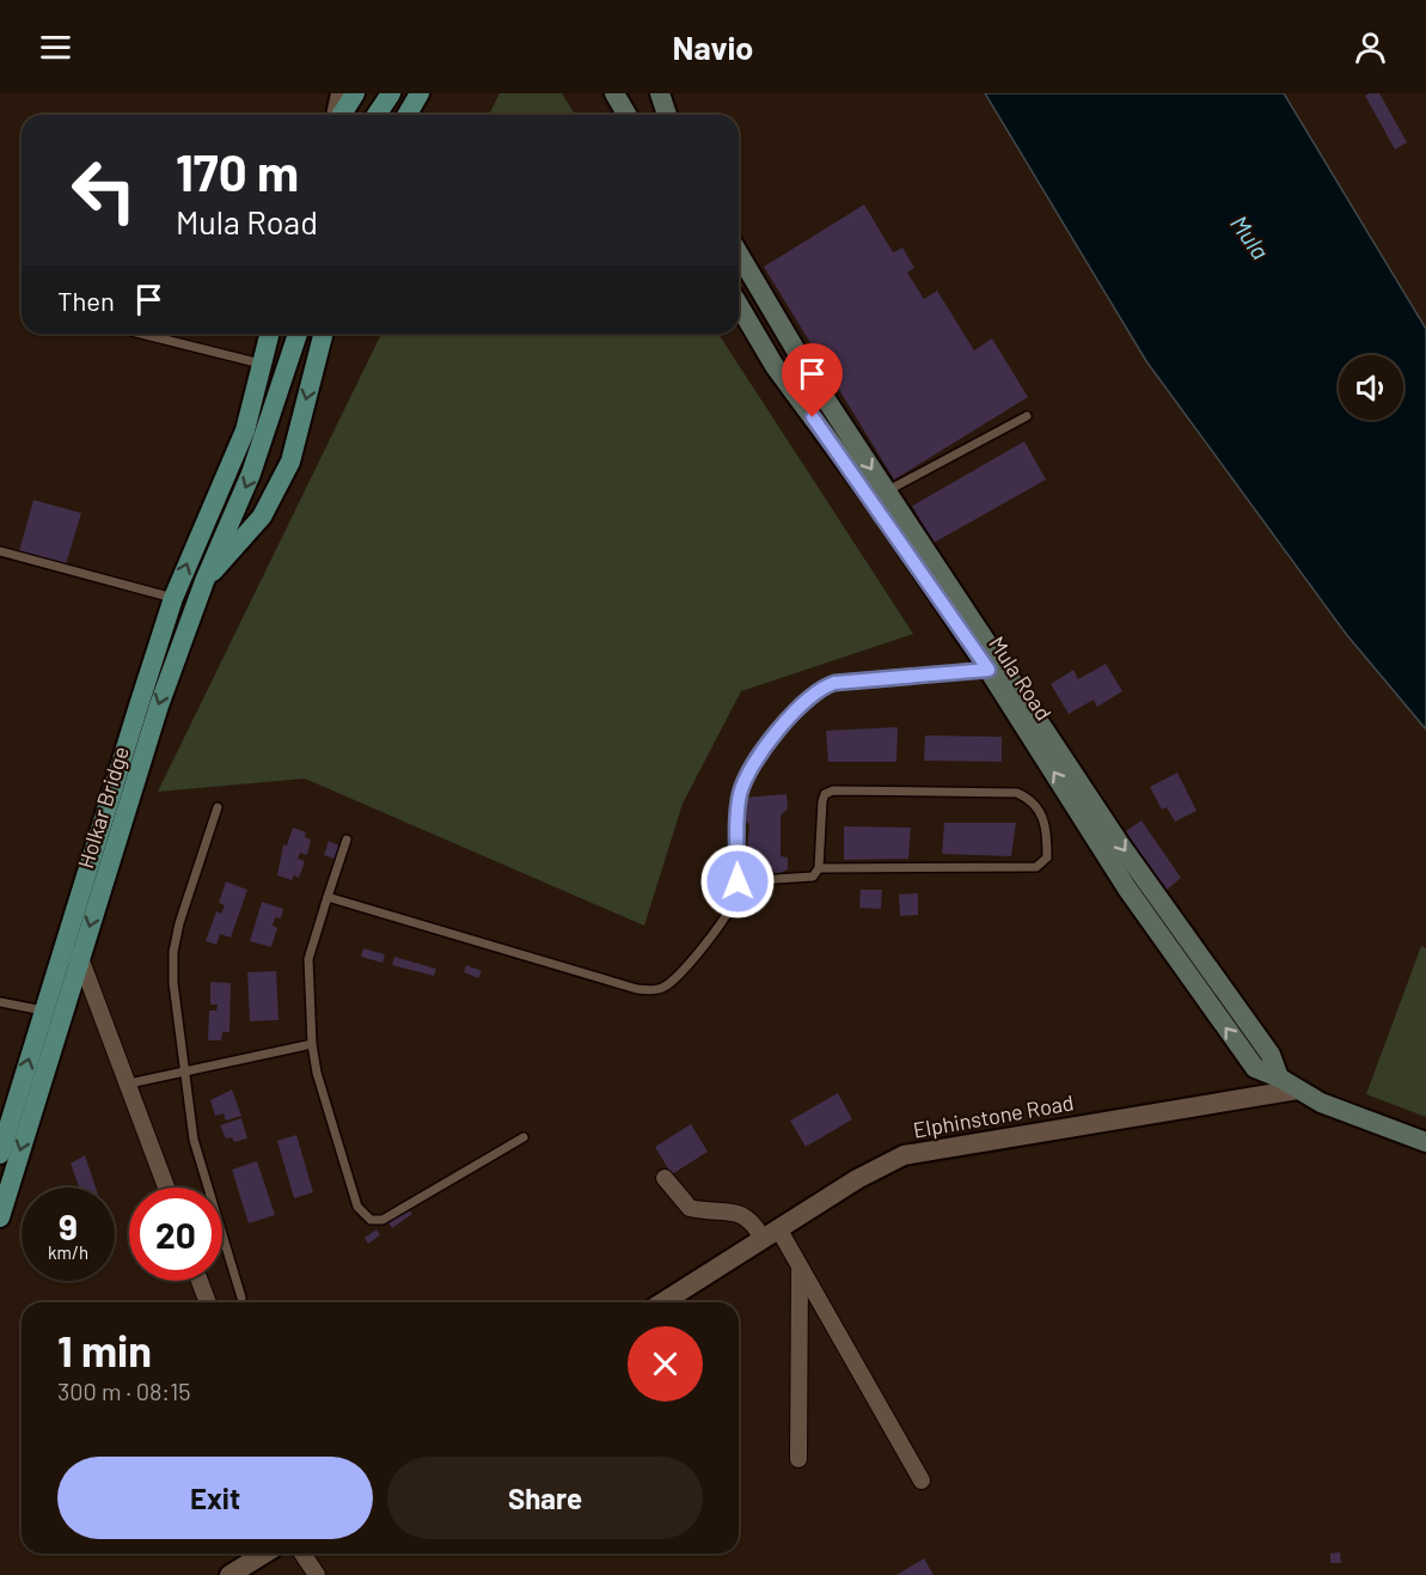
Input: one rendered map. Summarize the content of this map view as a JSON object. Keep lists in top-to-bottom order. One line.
{"streets":{"main road":["Mula Road","Holkar Bridge"],"street":["Elphinstone Road"]},"crossings":[["Mula Road","Elphinstone Road"]],"water":["Mula"],"page":{"header":"Navio","turn":["170 m","Mula Road"],"then":"Then","speed":"9 km/h","limit":"20","heading":["1 min","300 m · 08:15"],"buttons":["Exit","Share"]}}
